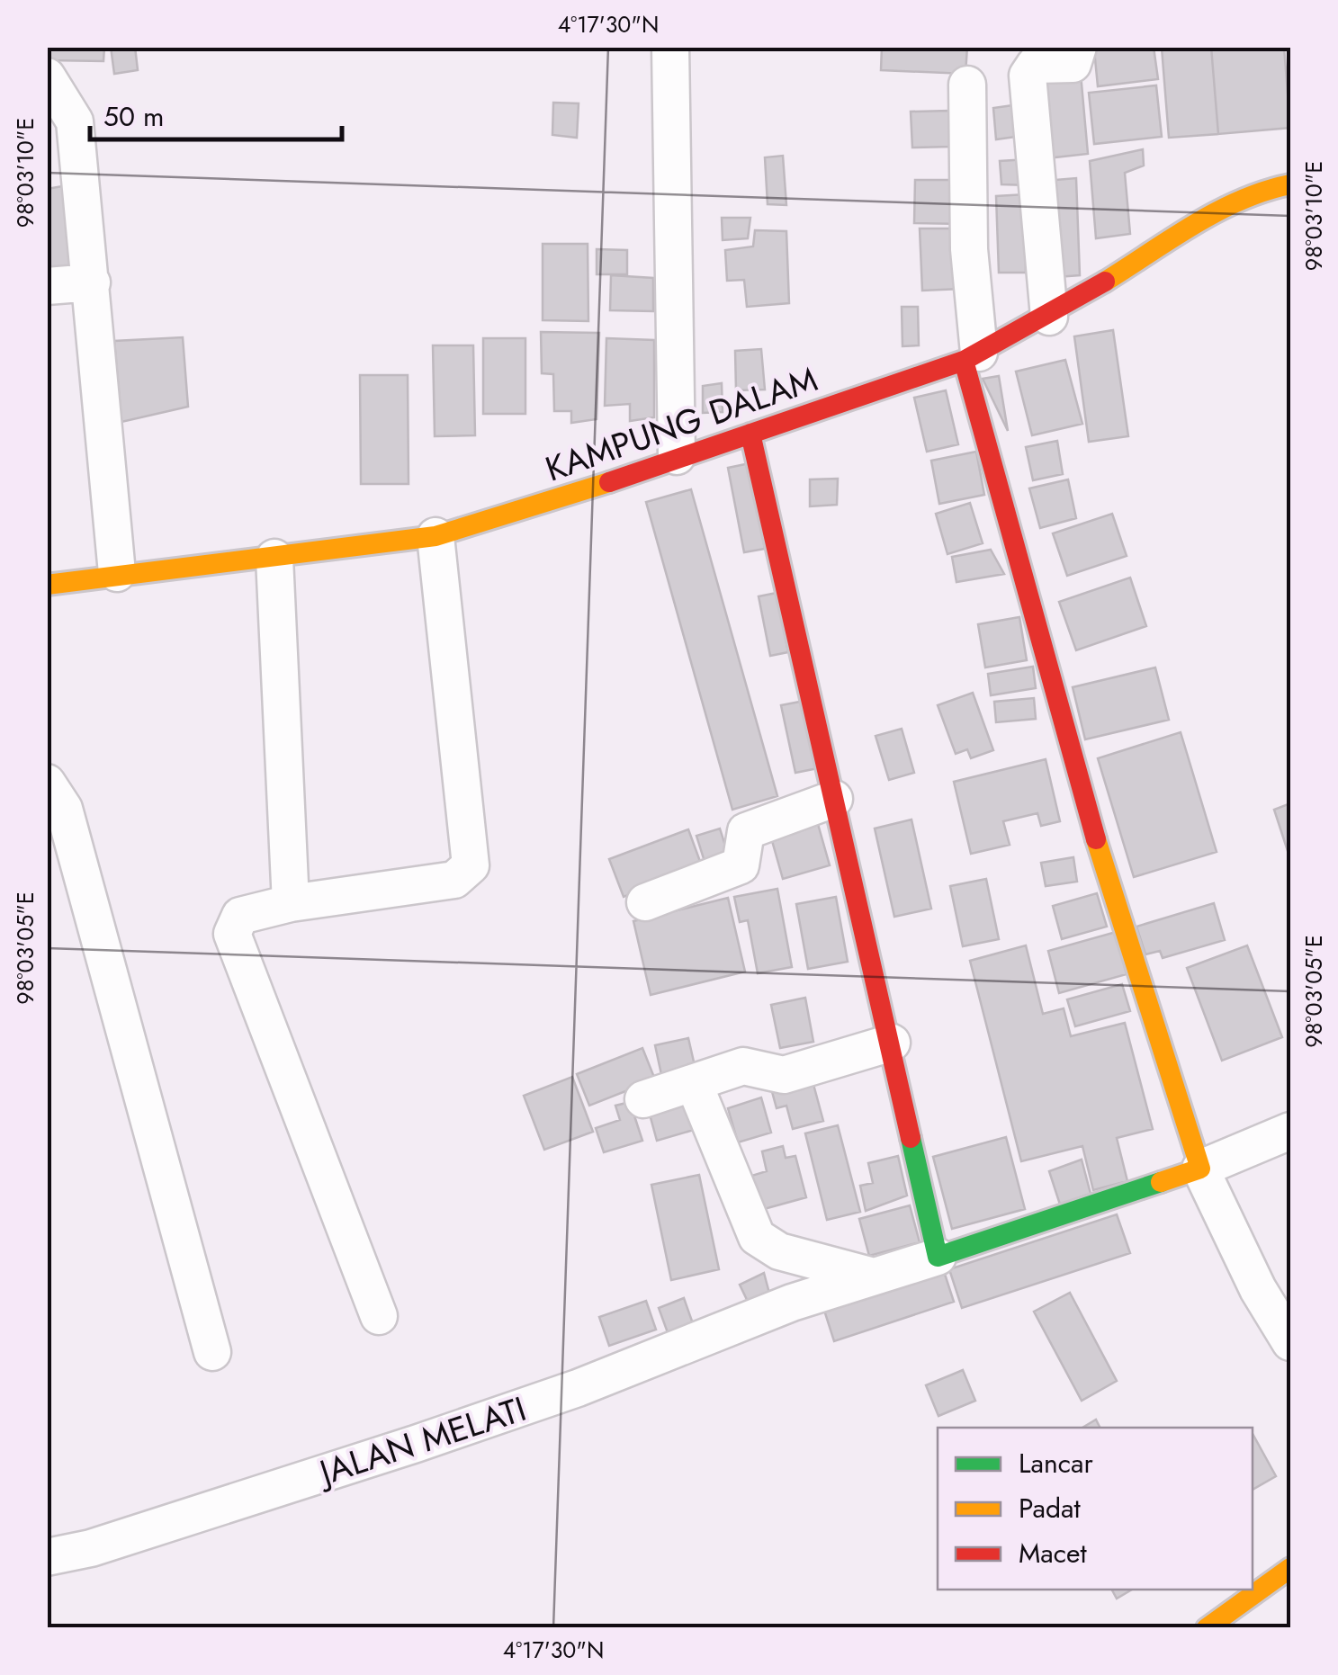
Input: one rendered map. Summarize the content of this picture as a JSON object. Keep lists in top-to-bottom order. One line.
{"streets":{"main road":["KAMPUNG DALAM"],"street":["JALAN MELATI"]},"legend":["Lancar","Padat","Macet"],"scale_bar":"50 m","coordinates":["4°17'30\"N","98°03'10\"E","98°03'05\"E"]}
